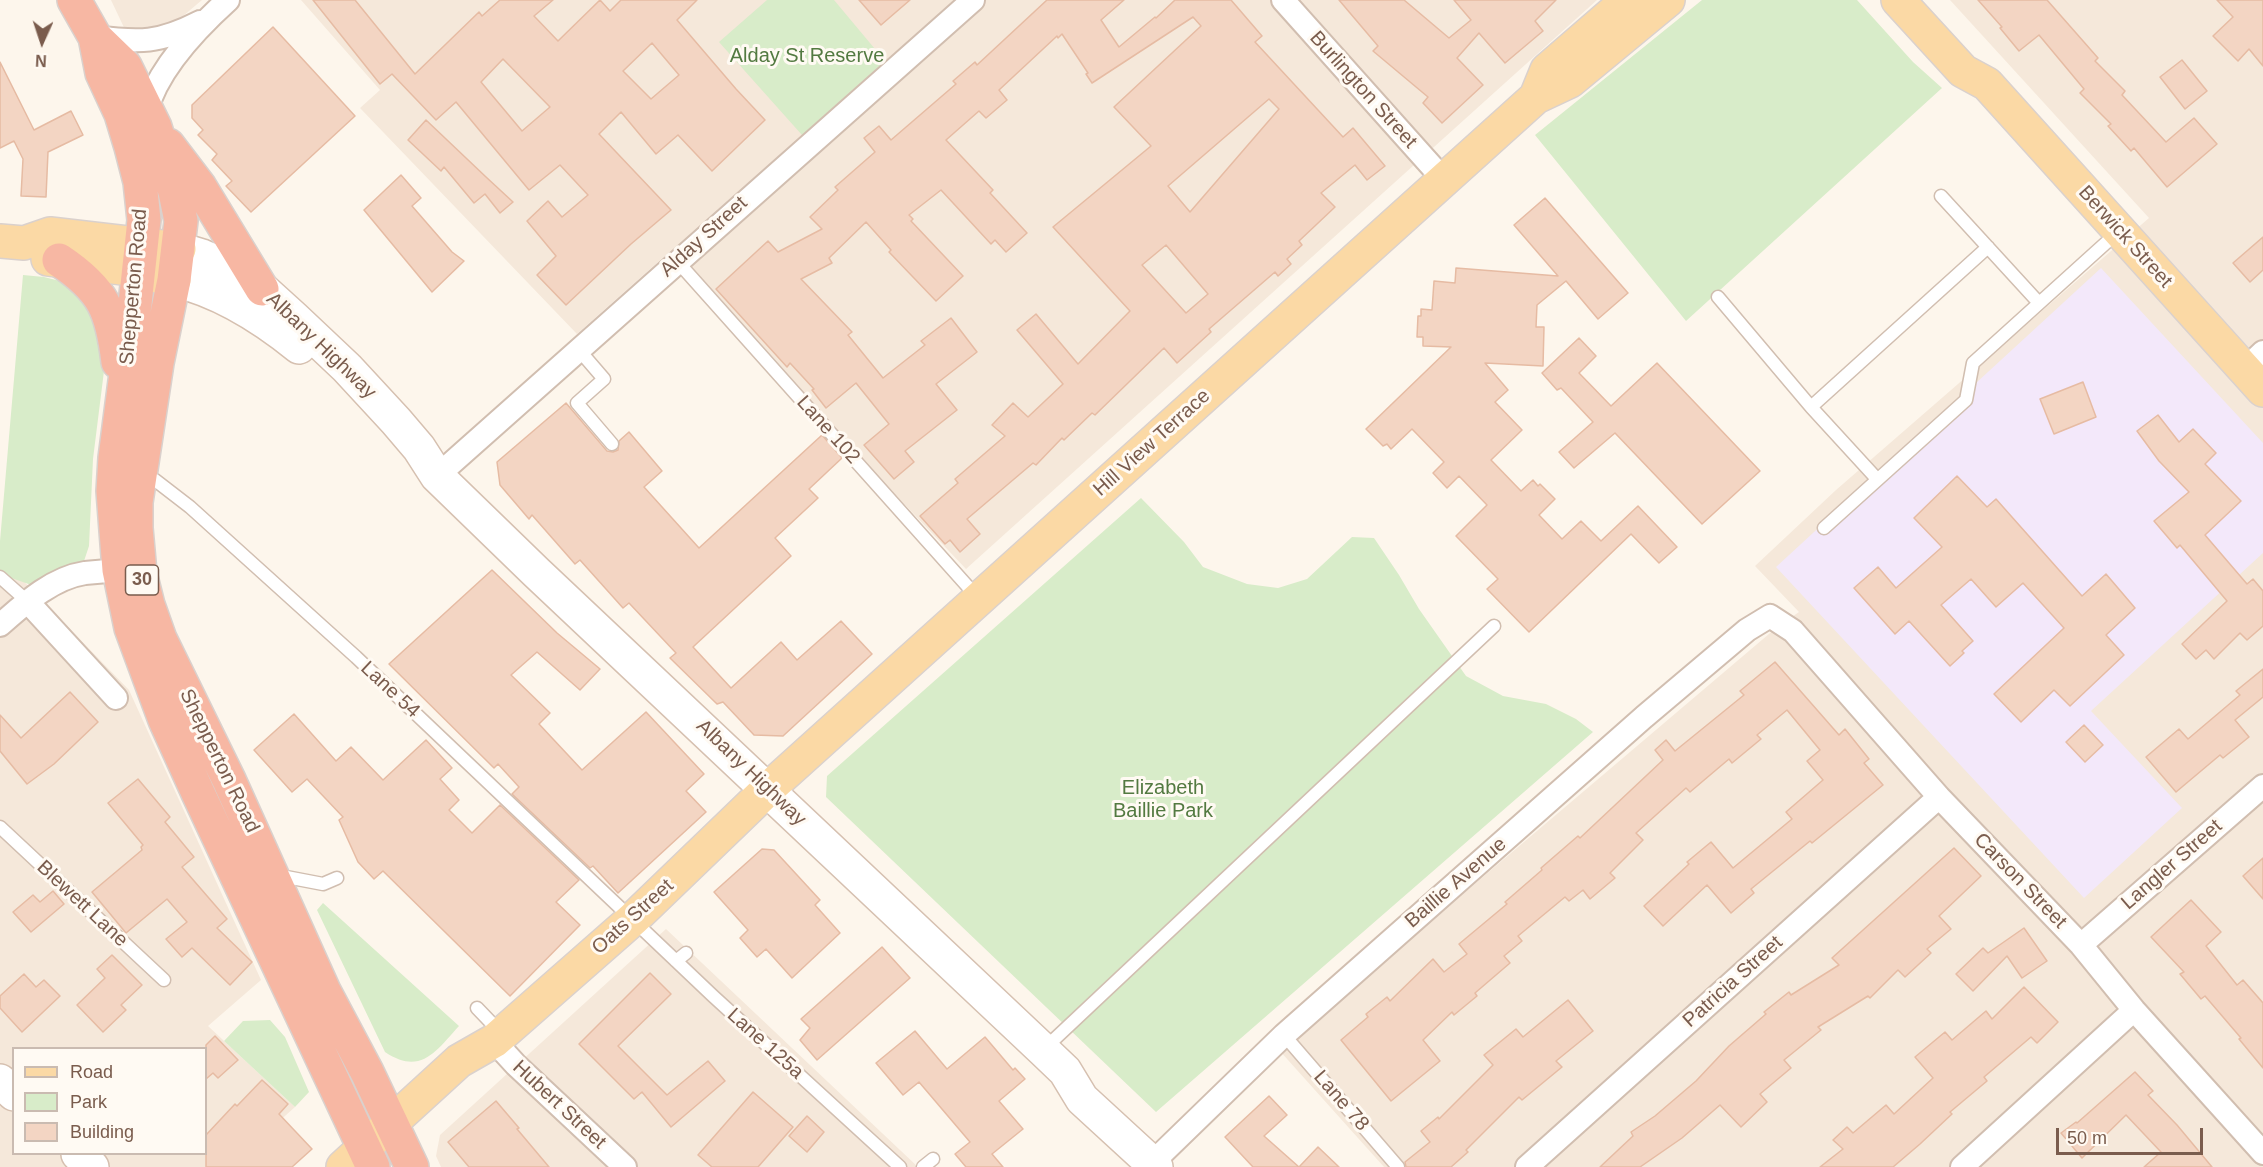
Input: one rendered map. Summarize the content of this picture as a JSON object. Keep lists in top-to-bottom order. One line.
{"streets":{"highway":["Shepperton Road","30"],"main road":["Berwick Street","Albany Highway","Hill View Terrace","Oats Street"],"street":["Burlington Street","Alday Street","Langler Street","Carson Street","Baillie Avenue","Patricia Street","Hubert Street"],"lane":["Lane 102","Lane 54","Blewett Lane","Lane 125a","Lane 78"]},"crossings":[["Burlington Street","Hill View Terrace"],["Alday Street","Albany Highway"],["Alday Street","Lane 102"],["Shepperton Road","Albany Highway"],["Shepperton Road","30"],["Shepperton Road","Lane 54"],["Shepperton Road","Oats Street"],["Albany Highway","Hill View Terrace"],["Albany Highway","Baillie Avenue"],["Albany Highway","Oats Street"],["Lane 102","Hill View Terrace"],["Hill View Terrace","Oats Street"],["Lane 54","Oats Street"],["Lane 54","Lane 125a"],["Langler Street","Carson Street"],["Carson Street","Baillie Avenue"],["Carson Street","Patricia Street"],["Baillie Avenue","Lane 78"],["Oats Street","Lane 125a"],["Oats Street","Hubert Street"]],"parks":["Alday St Reserve","Elizabeth Baillie Park"],"legend":["Road","Park","Building"],"scale_bar":"50 m","north":"bottom"}
